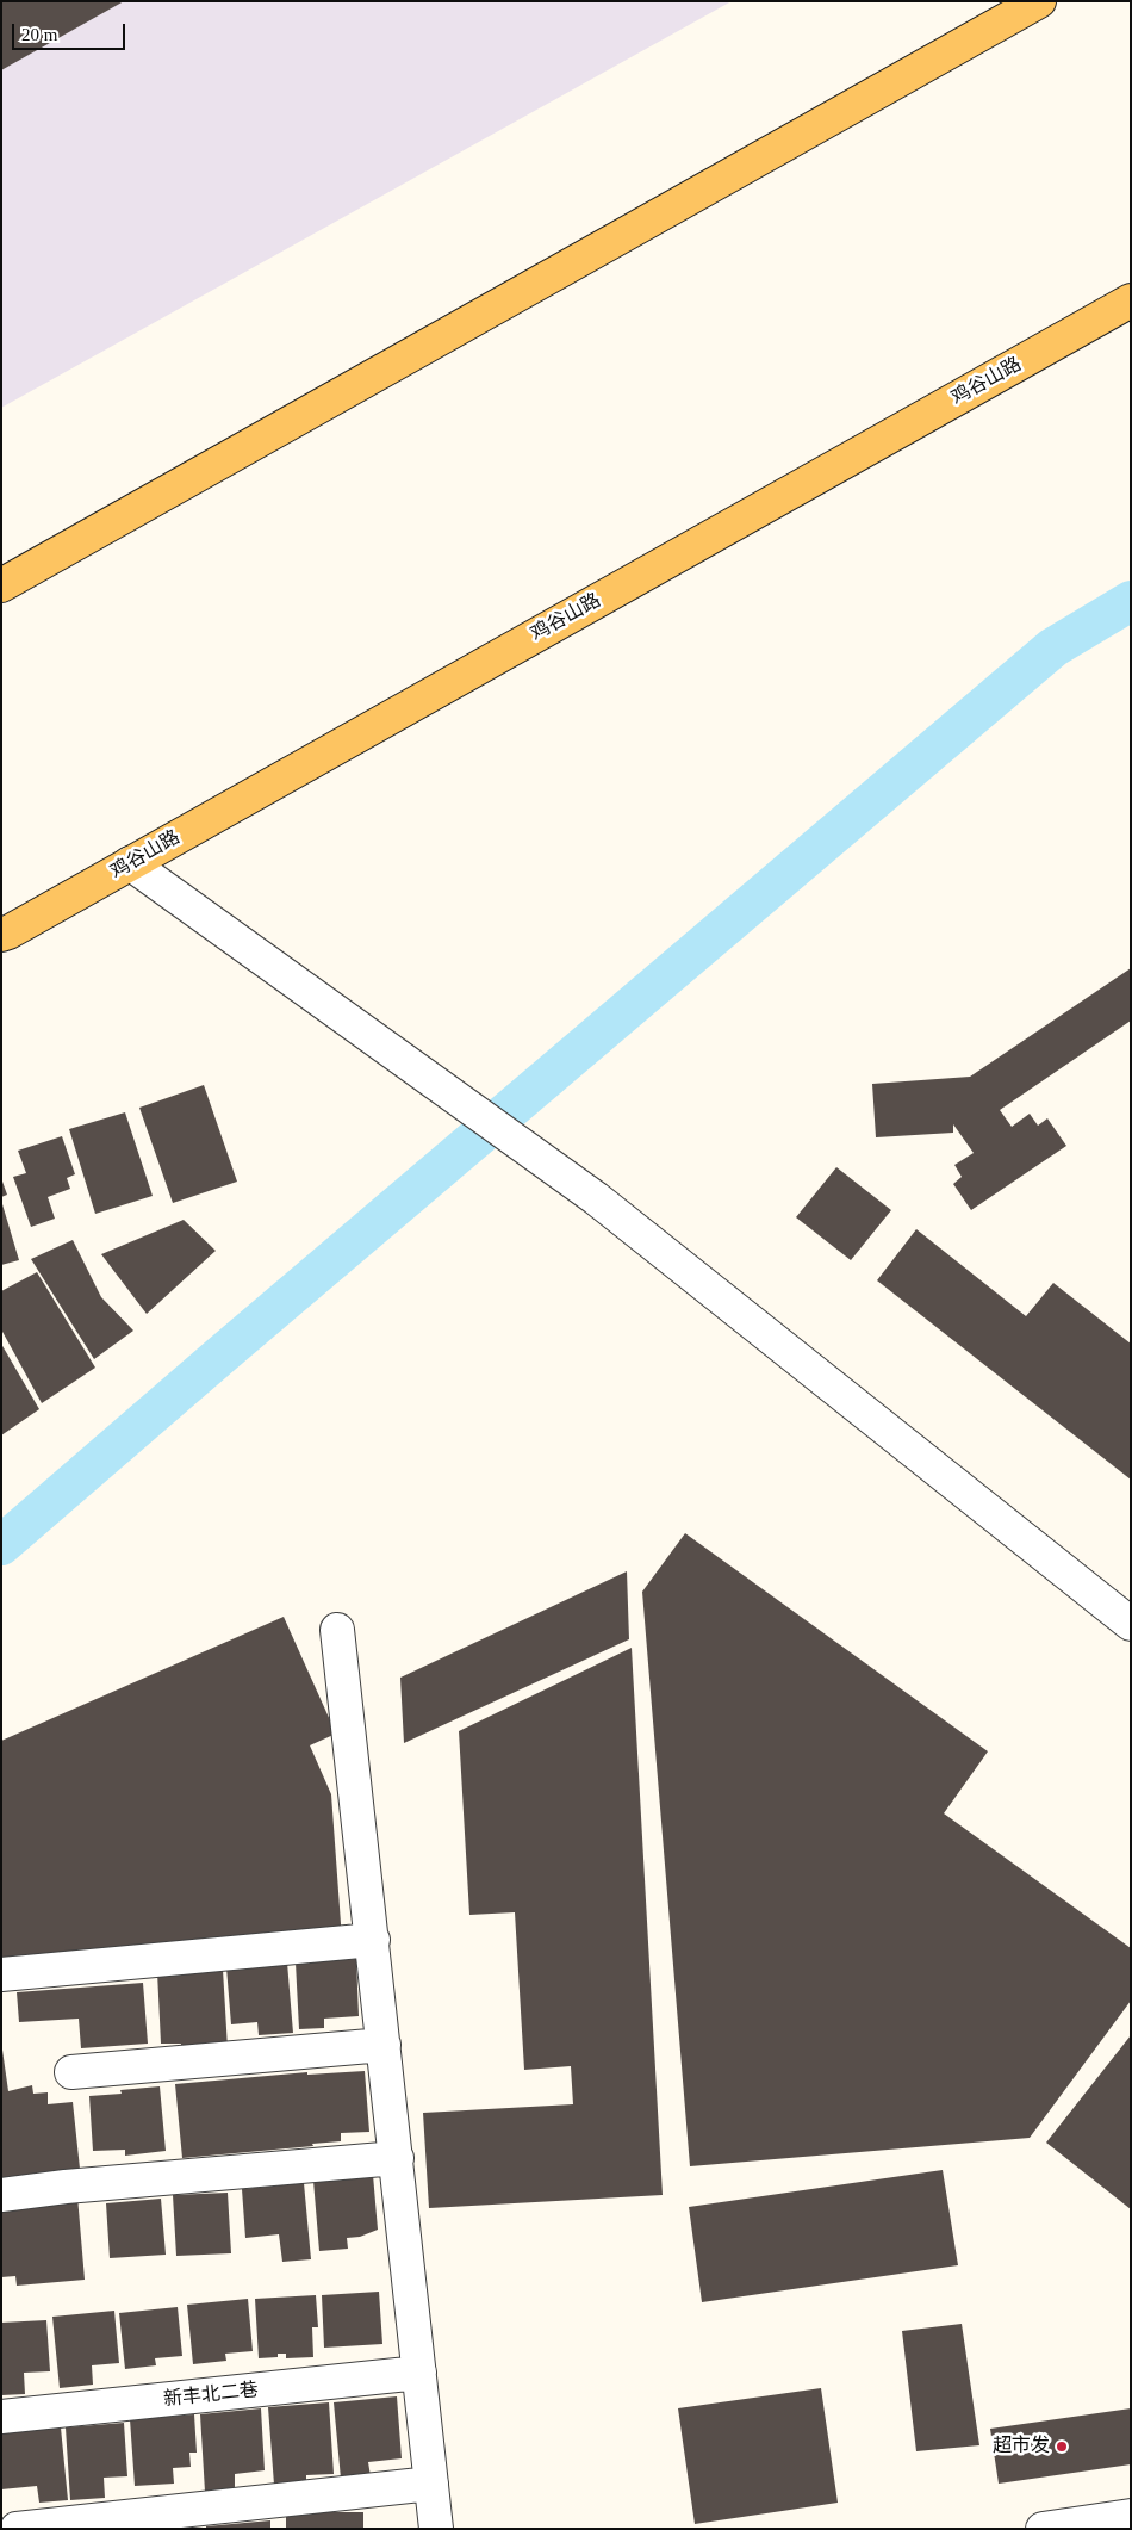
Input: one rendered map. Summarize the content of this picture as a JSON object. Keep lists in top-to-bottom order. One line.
{"streets":{"main road":["鸡谷山路"],"street":["新丰北二巷"]},"places":["超市发"],"scale_bar":"20 m"}
